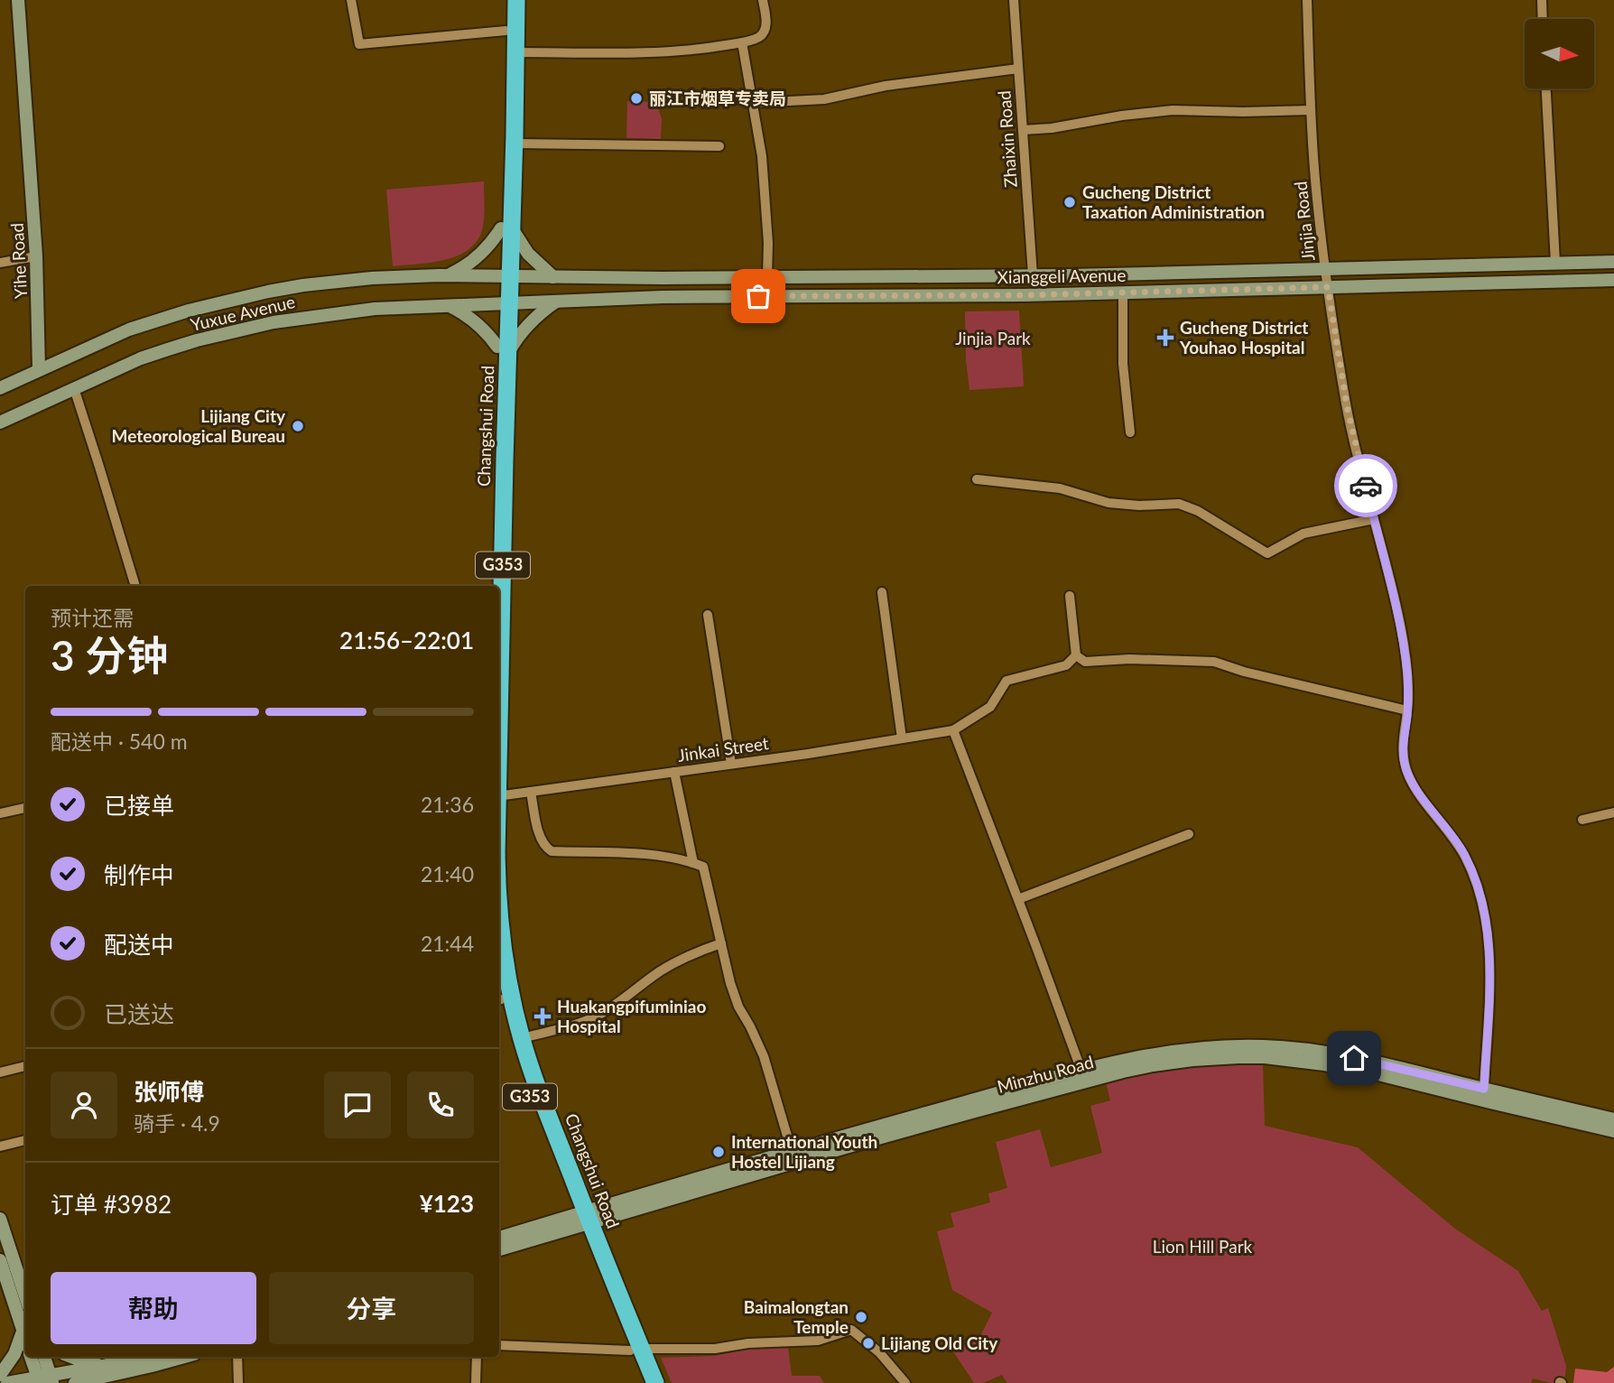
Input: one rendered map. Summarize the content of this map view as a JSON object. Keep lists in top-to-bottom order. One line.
{"streets":{"highway":["Changshui Road","G353"],"main road":["Yihe Road","Xianggeli Avenue","Yuxue Avenue","Minzhu Road"],"street":["Zhaixin Road","Jinjia Road","Jinkai Street"]},"crossings":[["Zhaixin Road","Xianggeli Avenue"],["Jinjia Road","Xianggeli Avenue"],["Jinjia Road","Minzhu Road"],["Yihe Road","Yuxue Avenue"],["Xianggeli Avenue","Yuxue Avenue"],["Xianggeli Avenue","Changshui Road"],["Yuxue Avenue","Changshui Road"],["Changshui Road","Minzhu Road"]],"parks":["Jinjia Park","Lion Hill Park"],"places":{"other":["丽江市烟草专卖局","Gucheng District Taxation Administration","Lijiang City Meteorological Bureau","International Youth Hostel Lijiang","Baimalongtan Temple","Lijiang Old City"],"health":["Gucheng District Youhao Hospital","Huakangpifuminiao Hospital"]},"north":"right","page":{"heading":["3 分钟","预计还需","21:56–22:01"],"panel":["张师傅","骑手 · 4.9","订单 #3982","¥123"],"bar":"配送中 · 540 m","list":[["已接单","21:36"],["制作中","21:40"],["配送中","21:44"],"已送达"],"buttons":["帮助","分享"]}}
